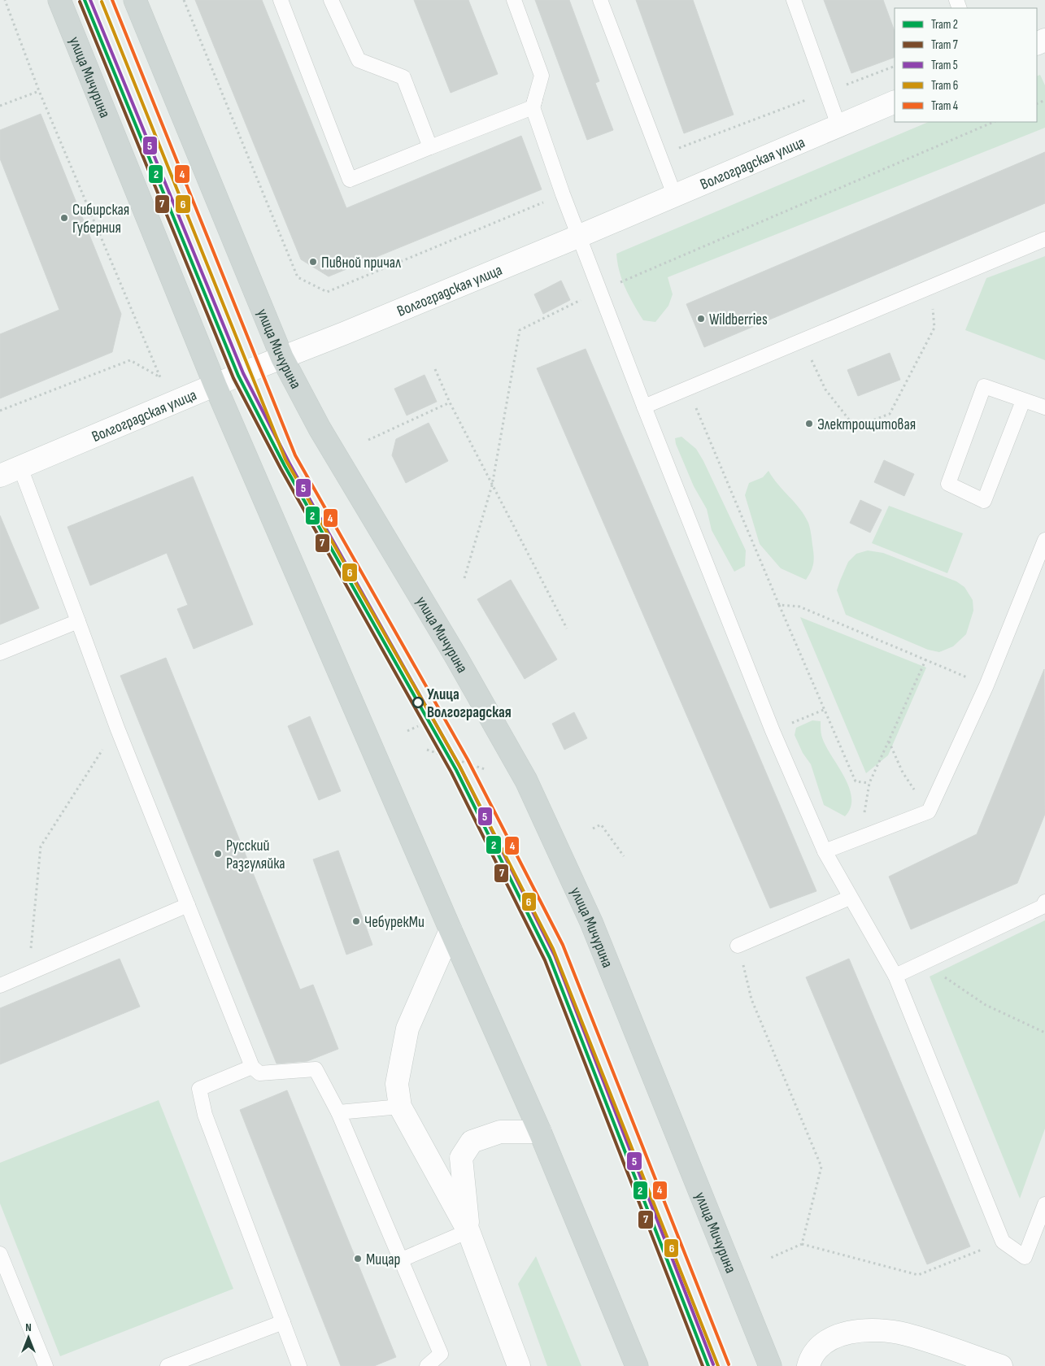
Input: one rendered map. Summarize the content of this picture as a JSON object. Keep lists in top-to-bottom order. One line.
{"streets":{"main road":["улица Мичурина"],"street":["Волгоградская улица"]},"crossings":[["улица Мичурина","Волгоградская улица"]],"places":["Сибирская Губерния","Пивной причал","Wildberries","Электрощитовая","Улица Волгоградская","Русский Разгуляйка","ЧебурекМи","Мицар"],"lines":["tram line 2","tram line 5","tram line 4","tram line 7","tram line 6"],"legend":["Tram 2","Tram 7","Tram 5","Tram 6","Tram 4"],"north":"top"}
